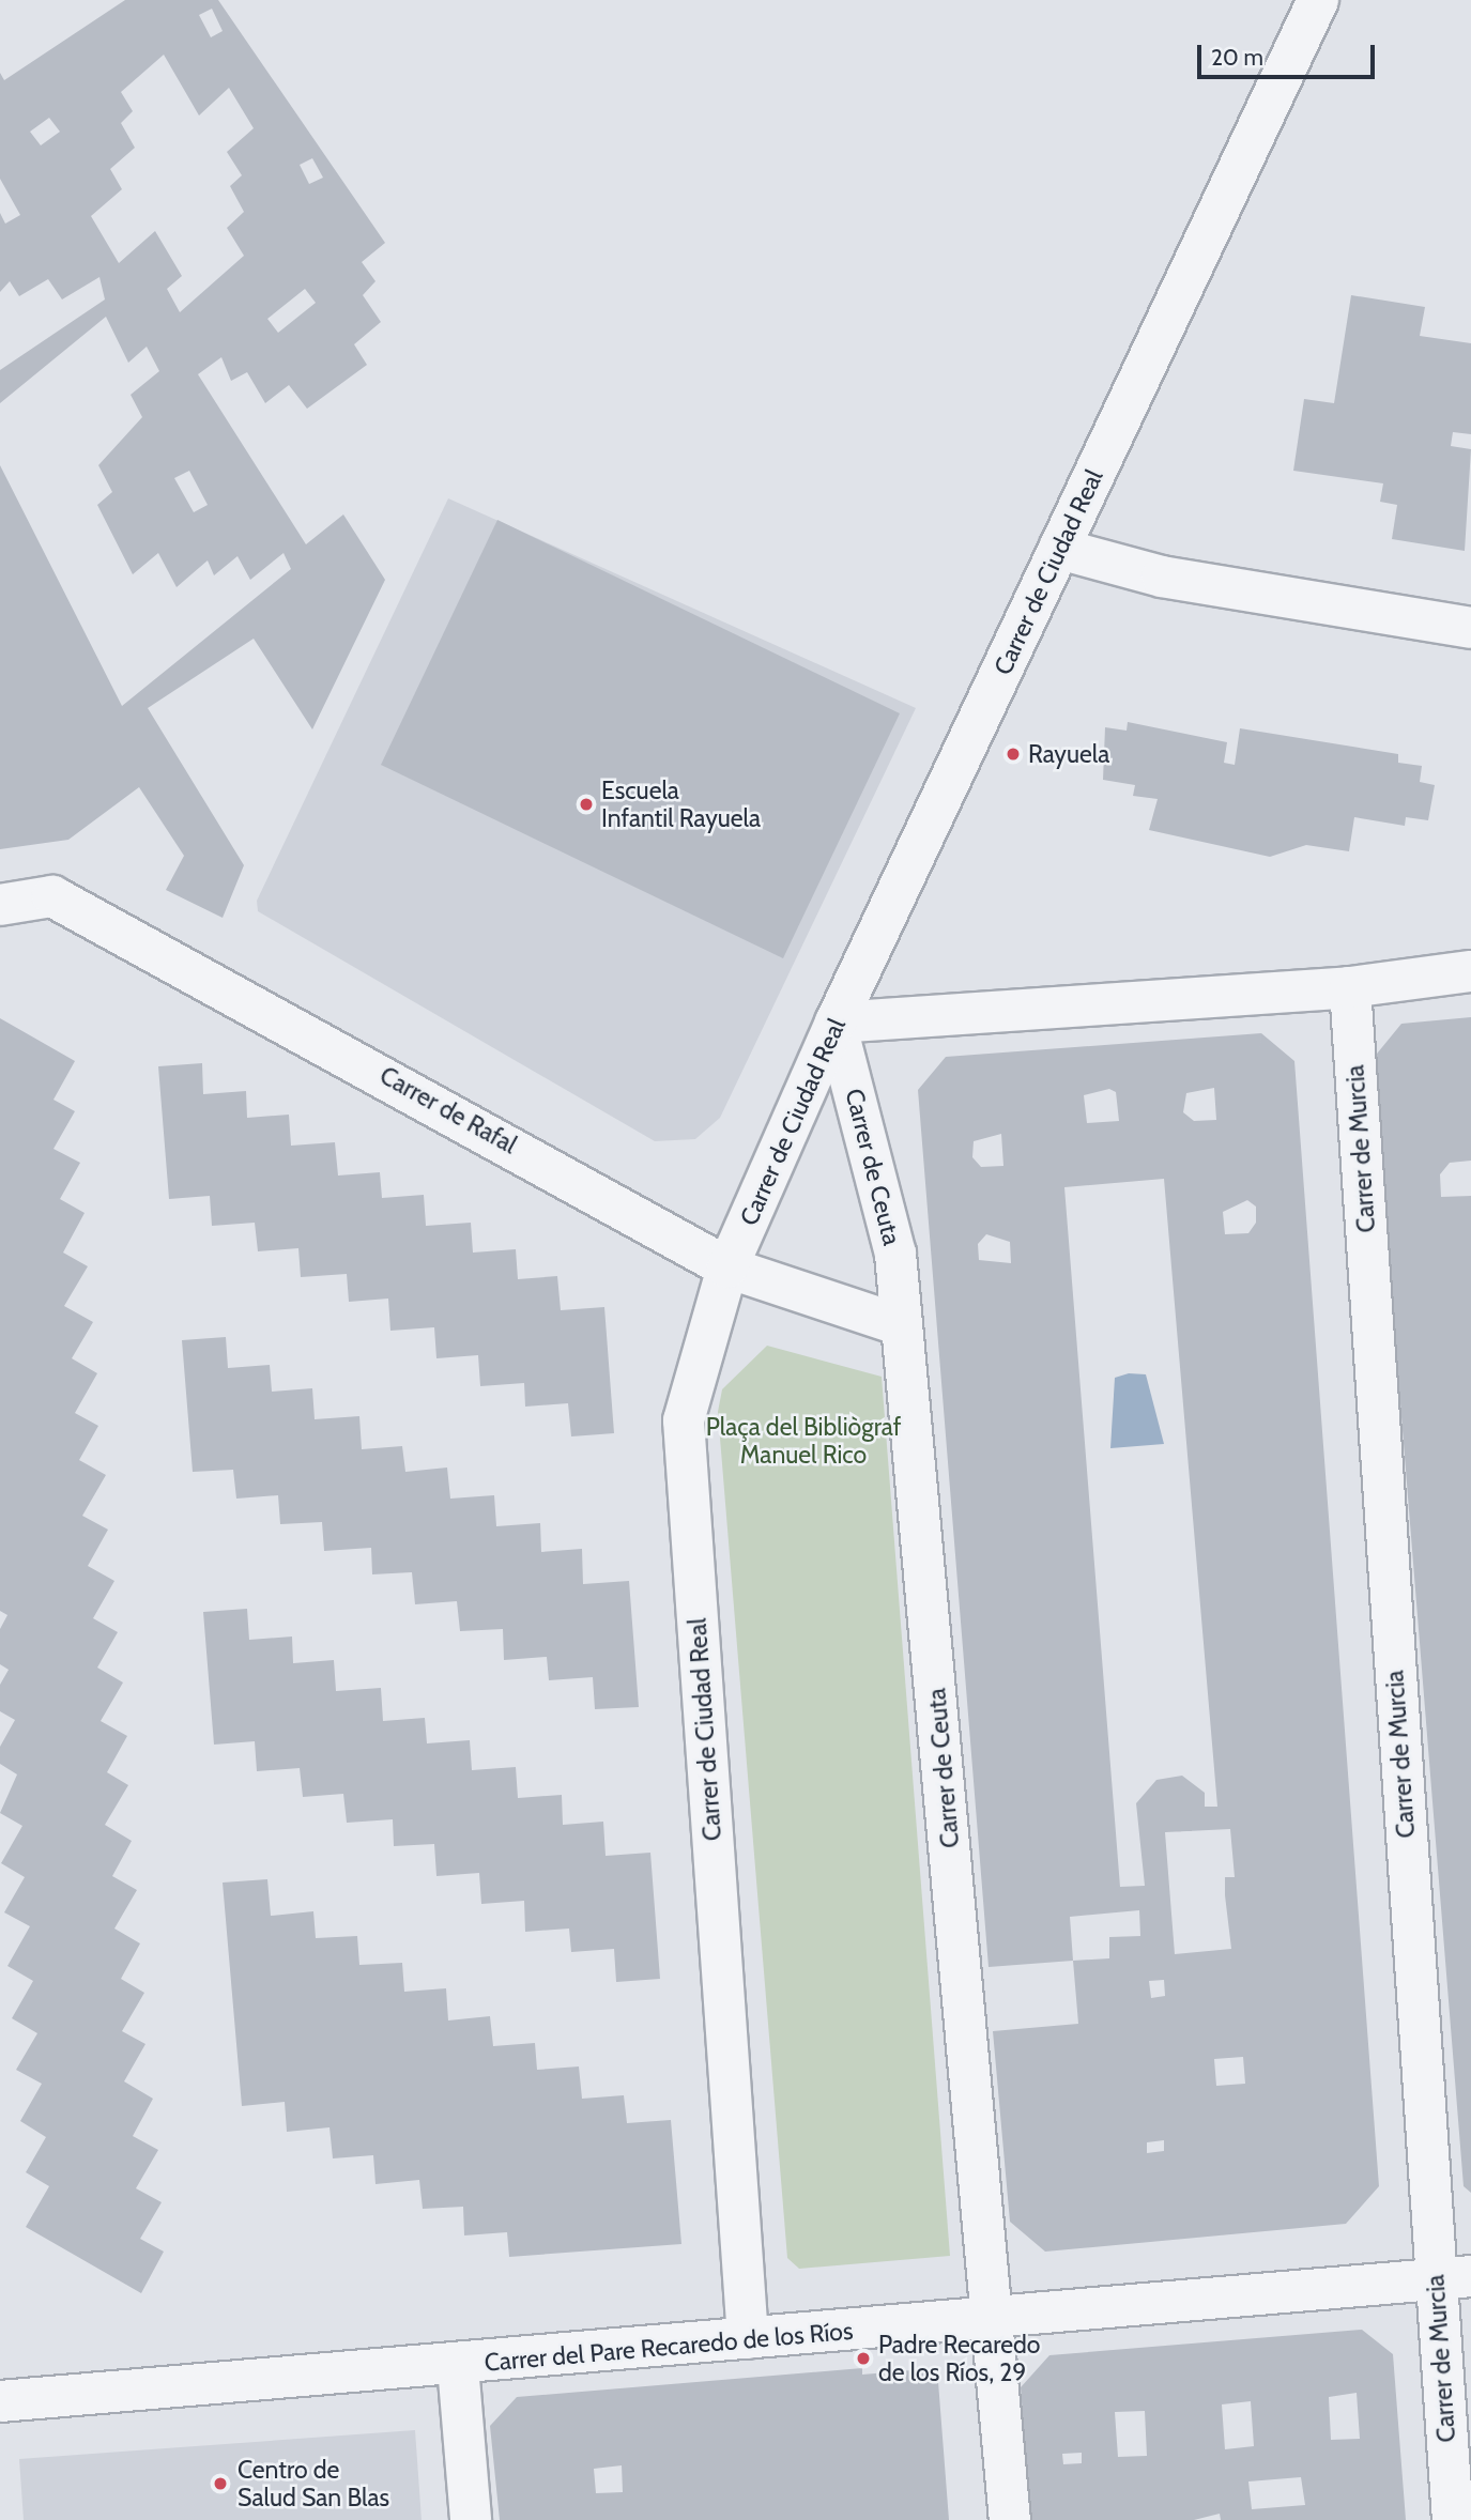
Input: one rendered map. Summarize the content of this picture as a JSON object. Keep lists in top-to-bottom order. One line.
{"streets":{"street":["Carrer de Ciudad Real","Carrer de Rafal","Carrer de Murcia","Carrer de Ceuta","Carrer del Pare Recaredo de los Ríos"]},"crossings":[["Carrer de Ciudad Real","Carrer de Rafal"],["Carrer de Ciudad Real","Carrer de Ceuta"],["Carrer de Ciudad Real","Carrer del Pare Recaredo de los Ríos"],["Carrer de Rafal","Carrer de Ceuta"],["Carrer de Murcia","Carrer del Pare Recaredo de los Ríos"],["Carrer de Ceuta","Carrer del Pare Recaredo de los Ríos"]],"parks":["Plaça del Bibliògraf Manuel Rico"],"places":["Rayuela","Escuela Infantil Rayuela","Padre Recaredo de los Ríos, 29","Centro de Salud San Blas"],"scale_bar":"20 m"}
